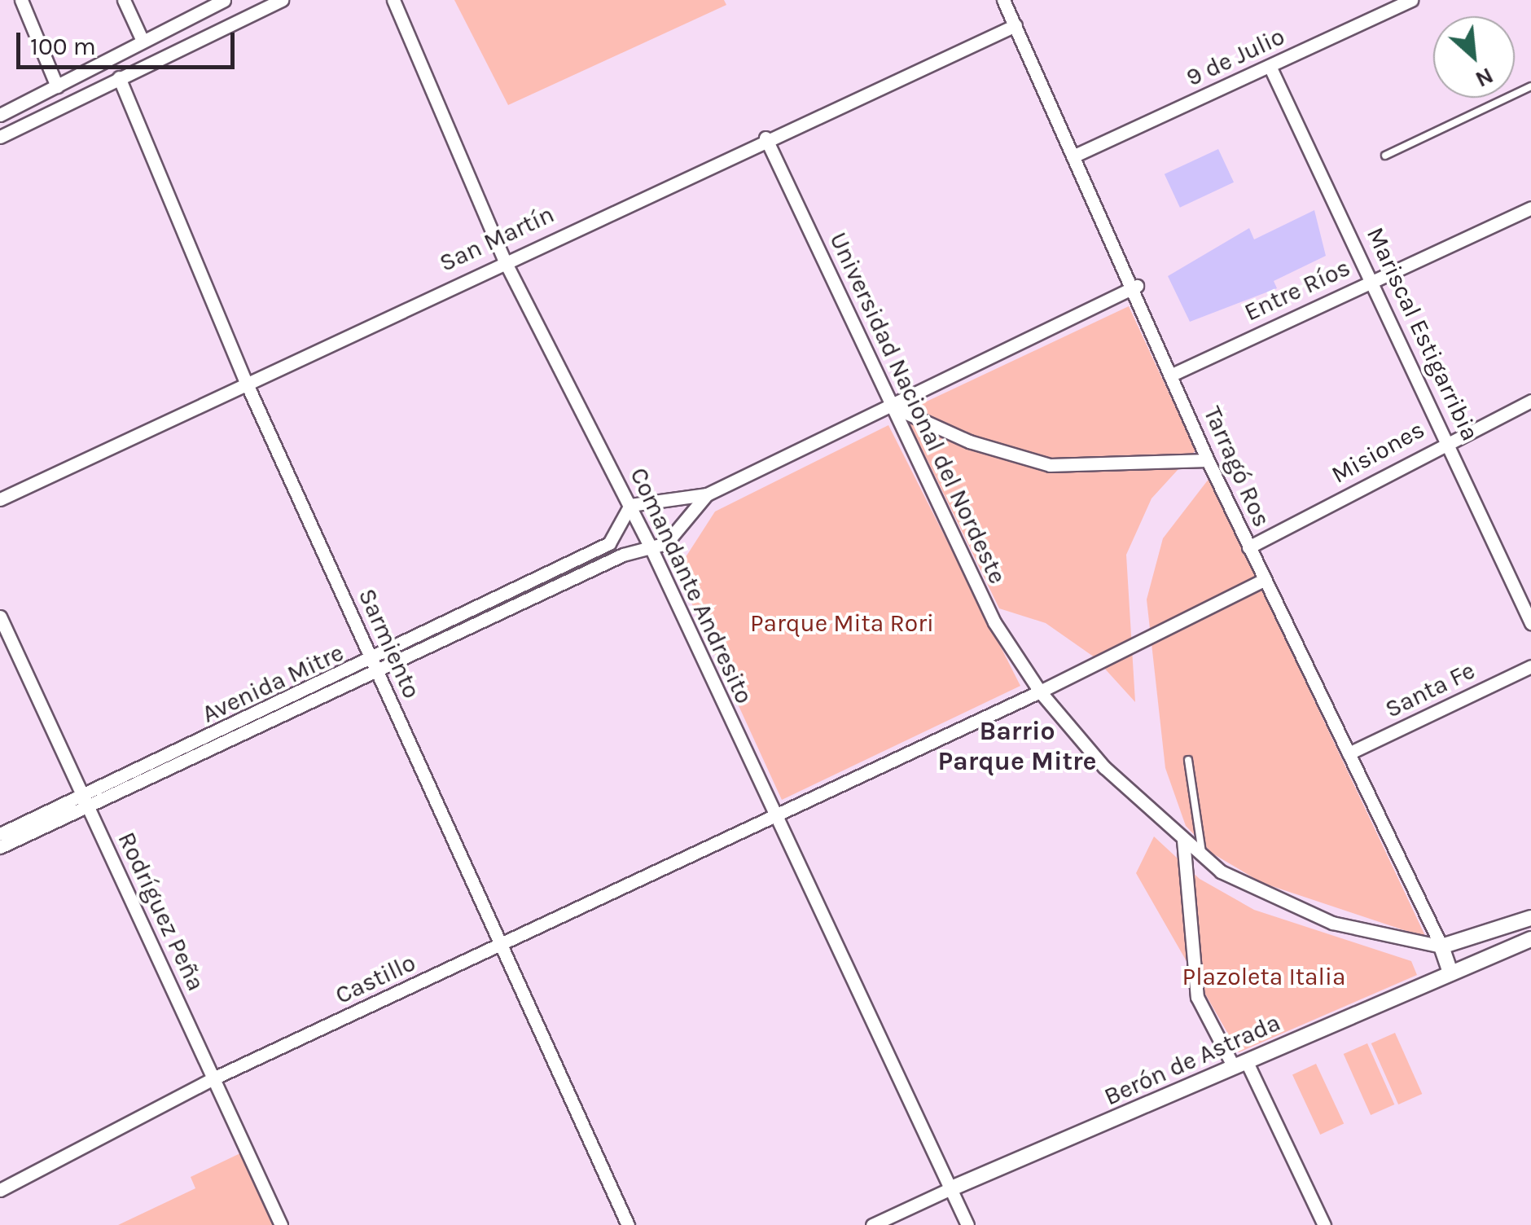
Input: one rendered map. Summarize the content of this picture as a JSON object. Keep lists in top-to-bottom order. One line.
{"streets":{"street":["9 de Julio","San Martín","Entre Ríos","Mariscal Estigarribia","Universidad Nacional del Nordeste","Misiones","Tarragó Ros","Comandante Andresito","Sarmiento","Avenida Mitre","Santa Fe","Rodríguez Peña","Castillo","Berón de Astrada"]},"crossings":[["9 de Julio","Mariscal Estigarribia"],["9 de Julio","Tarragó Ros"],["San Martín","Universidad Nacional del Nordeste"],["San Martín","Tarragó Ros"],["San Martín","Comandante Andresito"],["San Martín","Sarmiento"],["Entre Ríos","Mariscal Estigarribia"],["Entre Ríos","Tarragó Ros"],["Mariscal Estigarribia","Misiones"],["Universidad Nacional del Nordeste","Tarragó Ros"],["Universidad Nacional del Nordeste","Castillo"],["Misiones","Tarragó Ros"],["Tarragó Ros","Santa Fe"],["Tarragó Ros","Castillo"],["Comandante Andresito","Avenida Mitre"],["Comandante Andresito","Castillo"],["Comandante Andresito","Berón de Astrada"],["Sarmiento","Avenida Mitre"],["Sarmiento","Castillo"],["Avenida Mitre","Rodríguez Peña"],["Rodríguez Peña","Castillo"]],"districts":["Barrio Parque Mitre"],"parks":["Parque Mita Rori","Plazoleta Italia"],"scale_bar":"100 m","north":"bottom right"}
